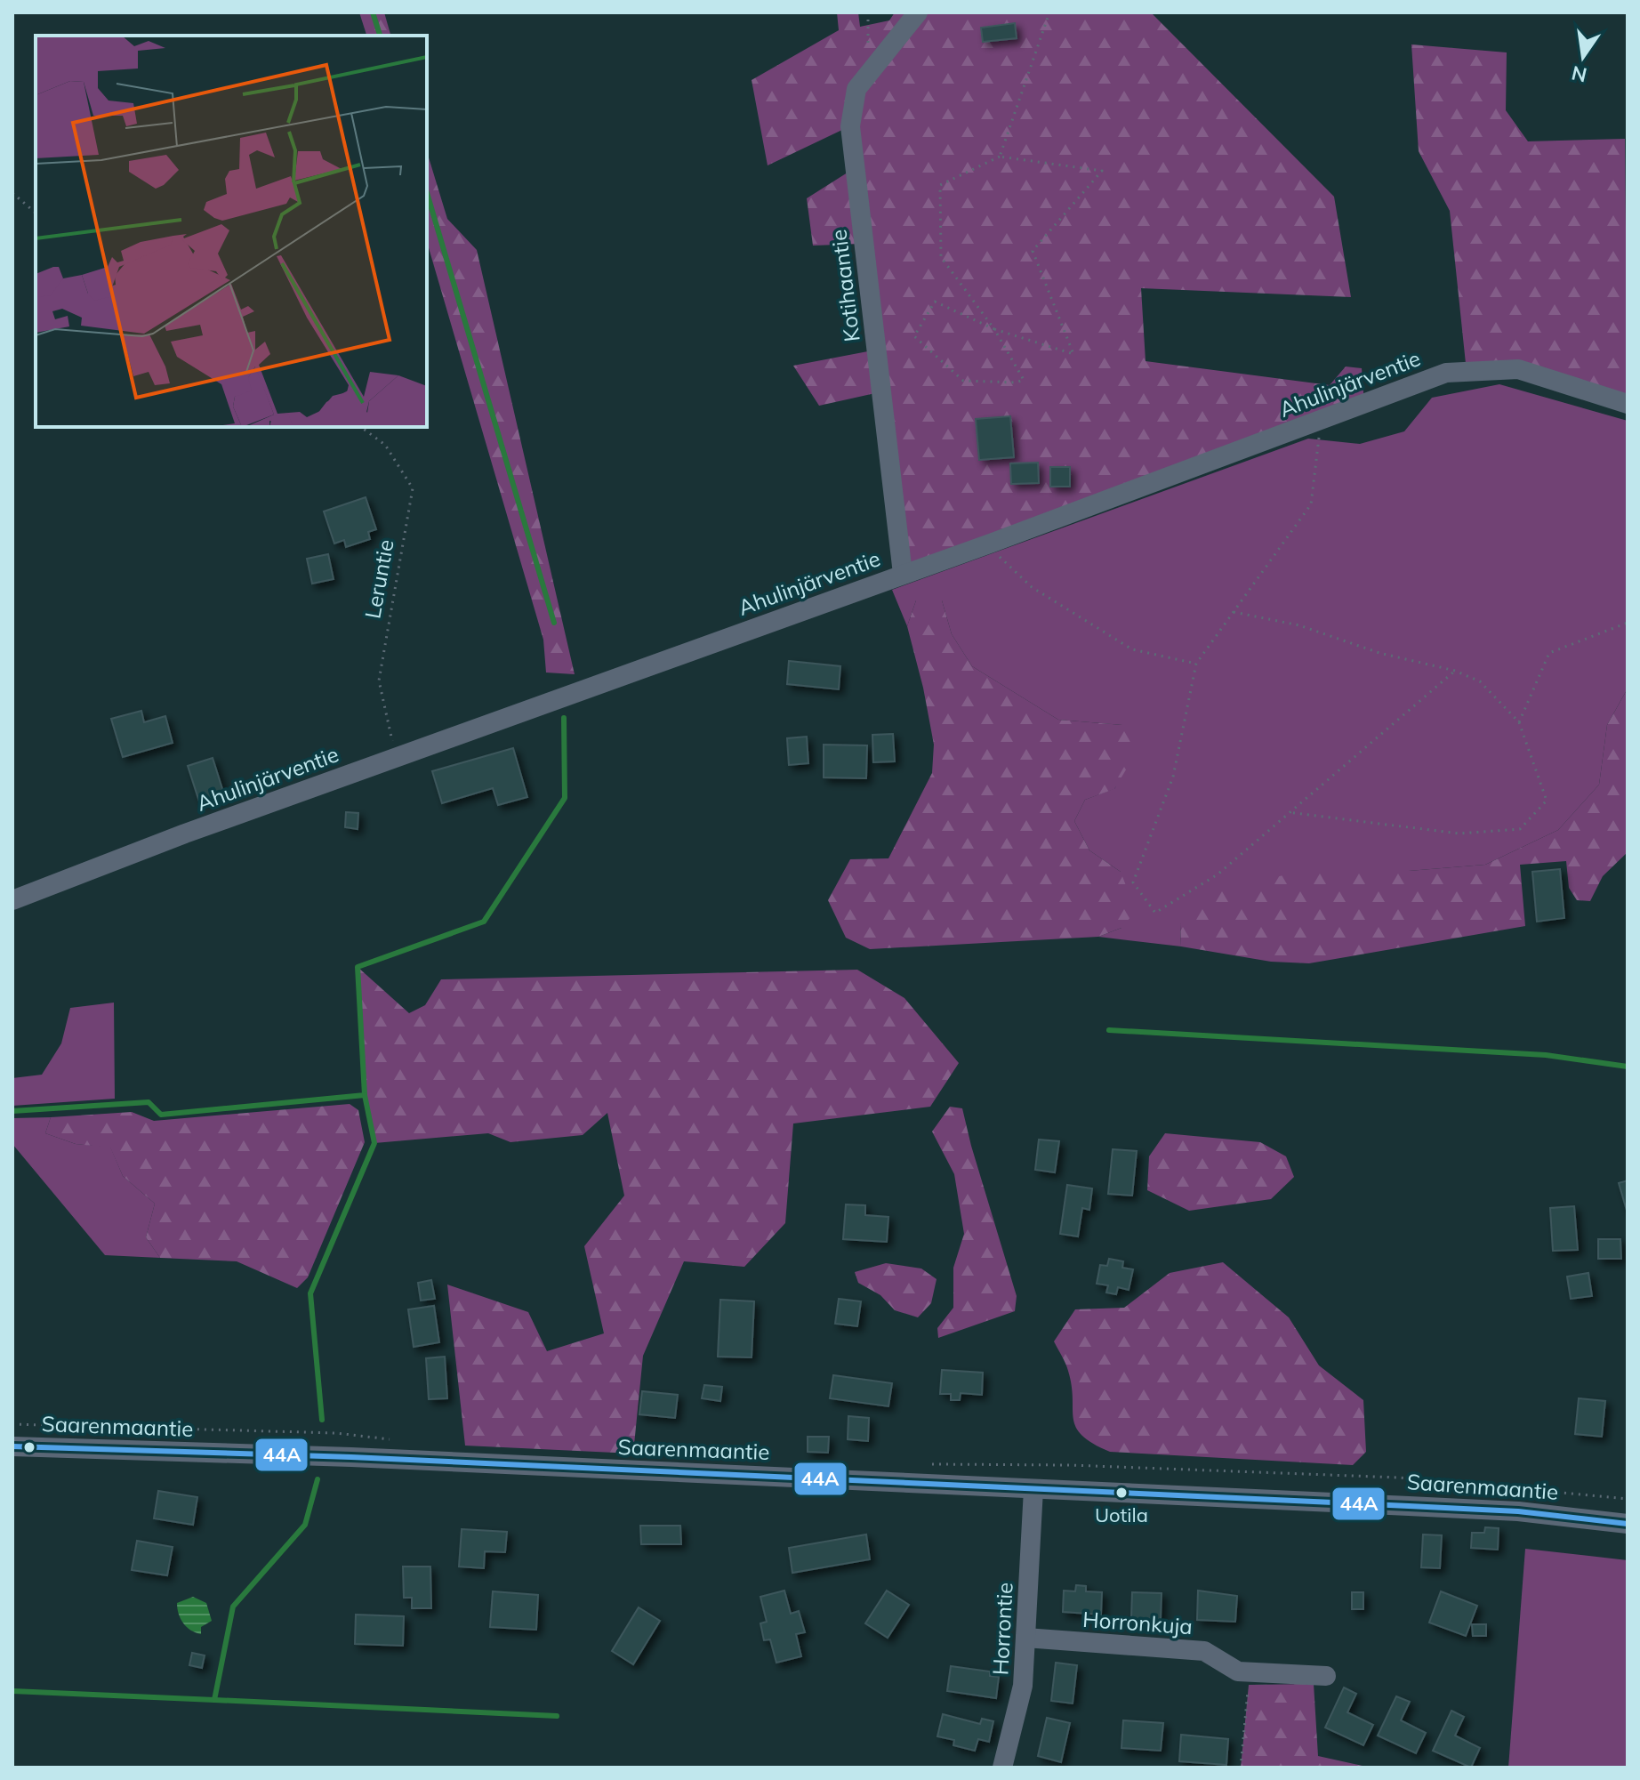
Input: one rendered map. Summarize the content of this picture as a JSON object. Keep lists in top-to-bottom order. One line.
{"streets":{"street":["Kotihaantie","Ahulinjärventie","Saarenmaantie","Horronkuja","Horrontie"],"path":["Leruntie"]},"crossings":[["Kotihaantie","Ahulinjärventie"],["Ahulinjärventie","Leruntie"],["Saarenmaantie","Horrontie"],["Horronkuja","Horrontie"]],"places":["Uotila"],"lines":["transit line 44A"],"north":"bottom"}
